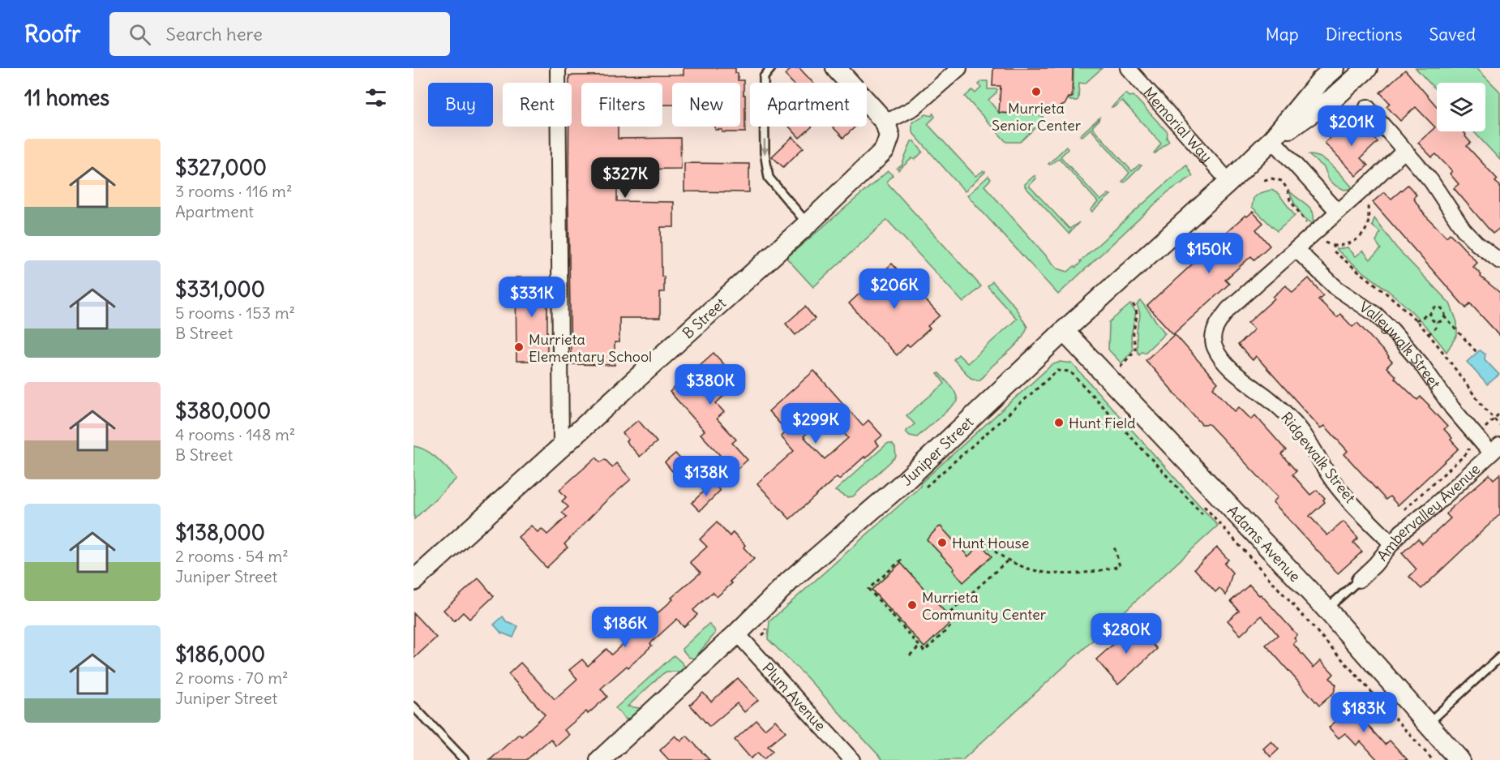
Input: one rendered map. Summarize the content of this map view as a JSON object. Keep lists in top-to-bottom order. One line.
{"streets":{"street":["Memorial Way","B Street","Valleywalk Street","Juniper Street","Ridgewalk Street","Ambervalley Avenue","Adams Avenue","Plum Avenue"]},"crossings":[["Memorial Way","Juniper Street"],["Valleywalk Street","Ridgewalk Street"],["Valleywalk Street","Ambervalley Avenue"],["Juniper Street","Adams Avenue"],["Juniper Street","Plum Avenue"],["Ridgewalk Street","Ambervalley Avenue"]],"places":["Murrieta Senior Center","Murrieta Elementary School","Hunt Field","Hunt House","Murrieta Community Center"],"page":{"header":"Roofr","search":"Search here","nav":["Map","Directions","Saved"],"heading":"11 homes","chip":["Buy","Rent","Filters","New","Apartment"],"price":["$201K","$327K","$150K","$206K","$331K","$380K","$299K","$138K","$186K","$280K","$183K"],"list":[{"name":"$327,000","note":"3 rooms · 116 m² · Apartment"},{"name":"$331,000","note":"5 rooms · 153 m² · B Street"},{"name":"$380,000","note":"4 rooms · 148 m² · B Street"},{"name":"$138,000","note":"2 rooms · 54 m² · Juniper Street"},{"name":"$186,000","note":"2 rooms · 70 m² · Juniper Street"}]}}
